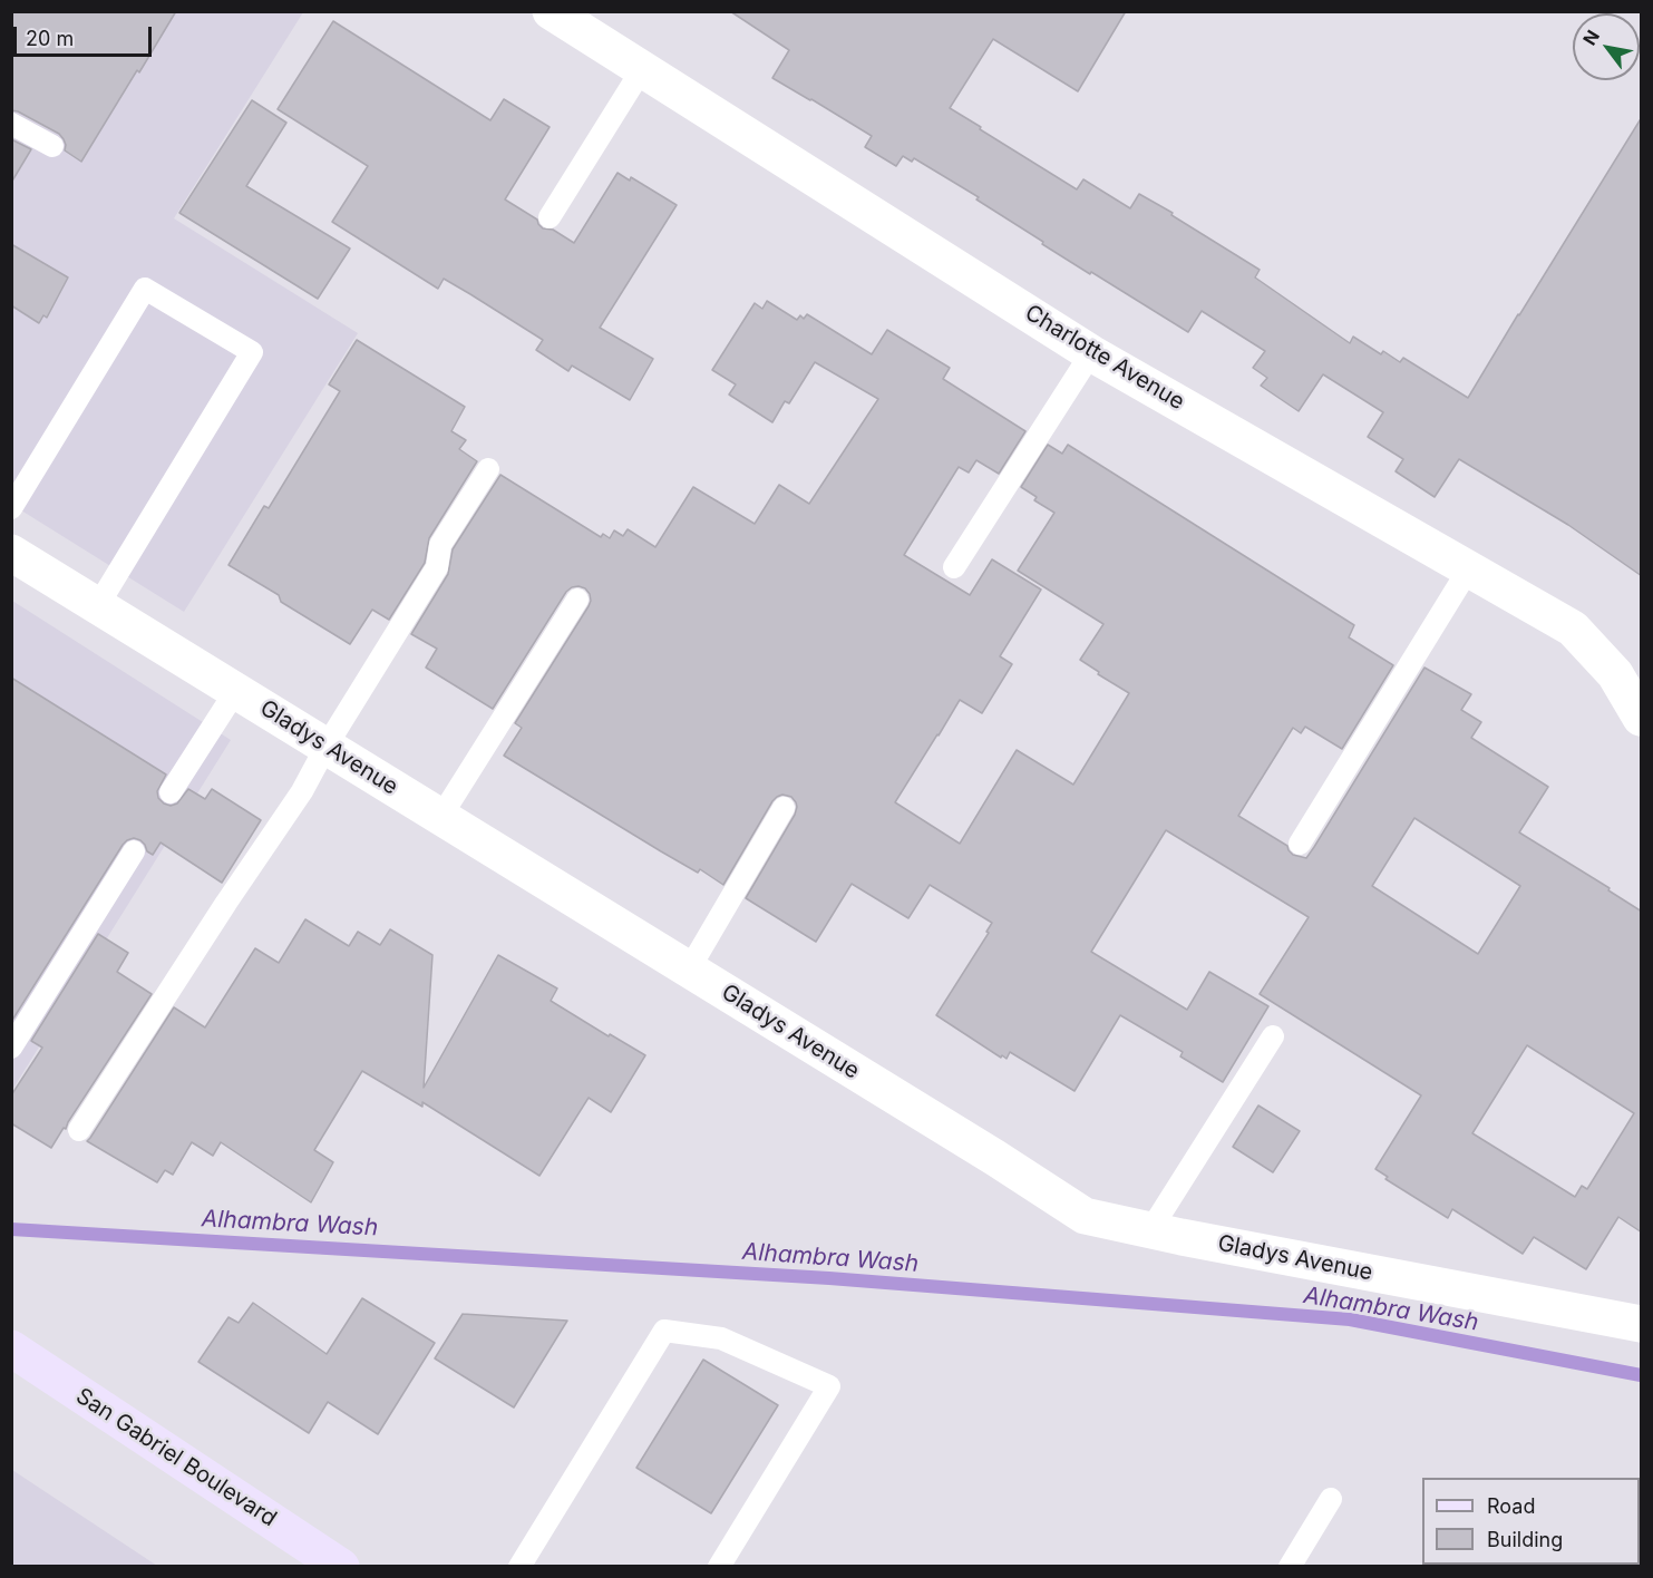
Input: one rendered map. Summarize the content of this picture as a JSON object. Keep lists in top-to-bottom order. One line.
{"streets":{"main road":["San Gabriel Boulevard"],"street":["Charlotte Avenue","Gladys Avenue"]},"water":["Alhambra Wash"],"legend":["Road","Building"],"scale_bar":"20 m","north":"top left"}
